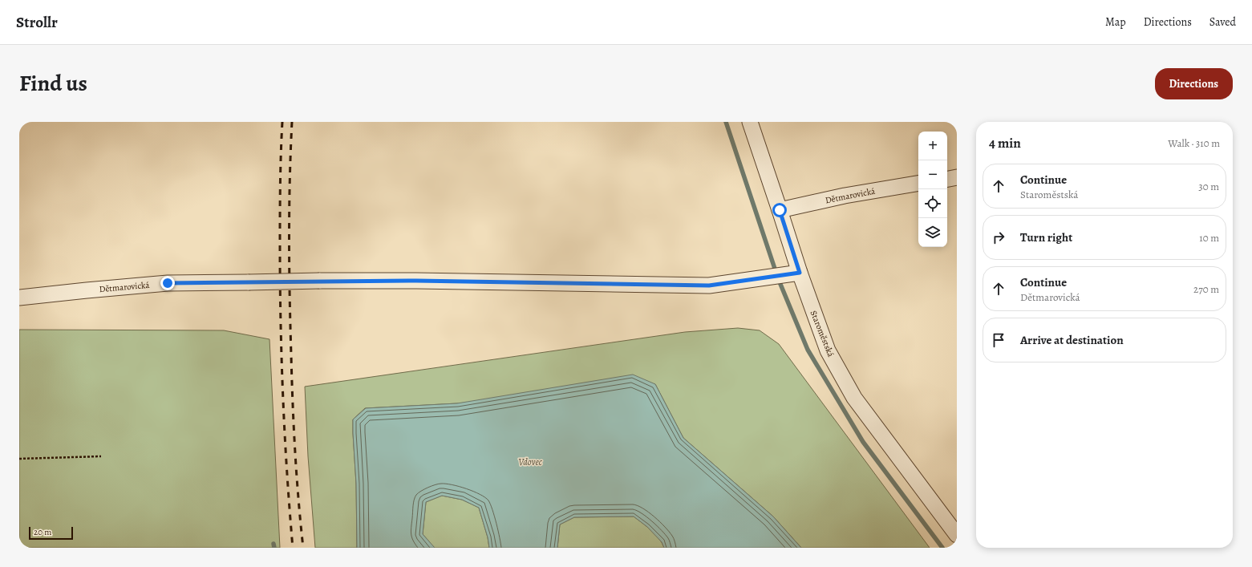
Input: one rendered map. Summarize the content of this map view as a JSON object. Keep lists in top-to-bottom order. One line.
{"streets":{"street":["Dětmarovická","Staroměstská"]},"crossings":[["Dětmarovická","Staroměstská"]],"water":["Vdovec"],"scale_bar":"20 m","page":{"header":"Strollr","nav":["Map","Directions","Saved"],"title":"Find us","buttons":"Directions","heading":["4 min","Walk · 310 m"],"map_buttons":["+","−"],"list":[["Continue","Staroměstská","30 m"],["Turn right","10 m"],["Continue","Dětmarovická","270 m"],"Arrive at destination"],"scale":"20 m"}}
